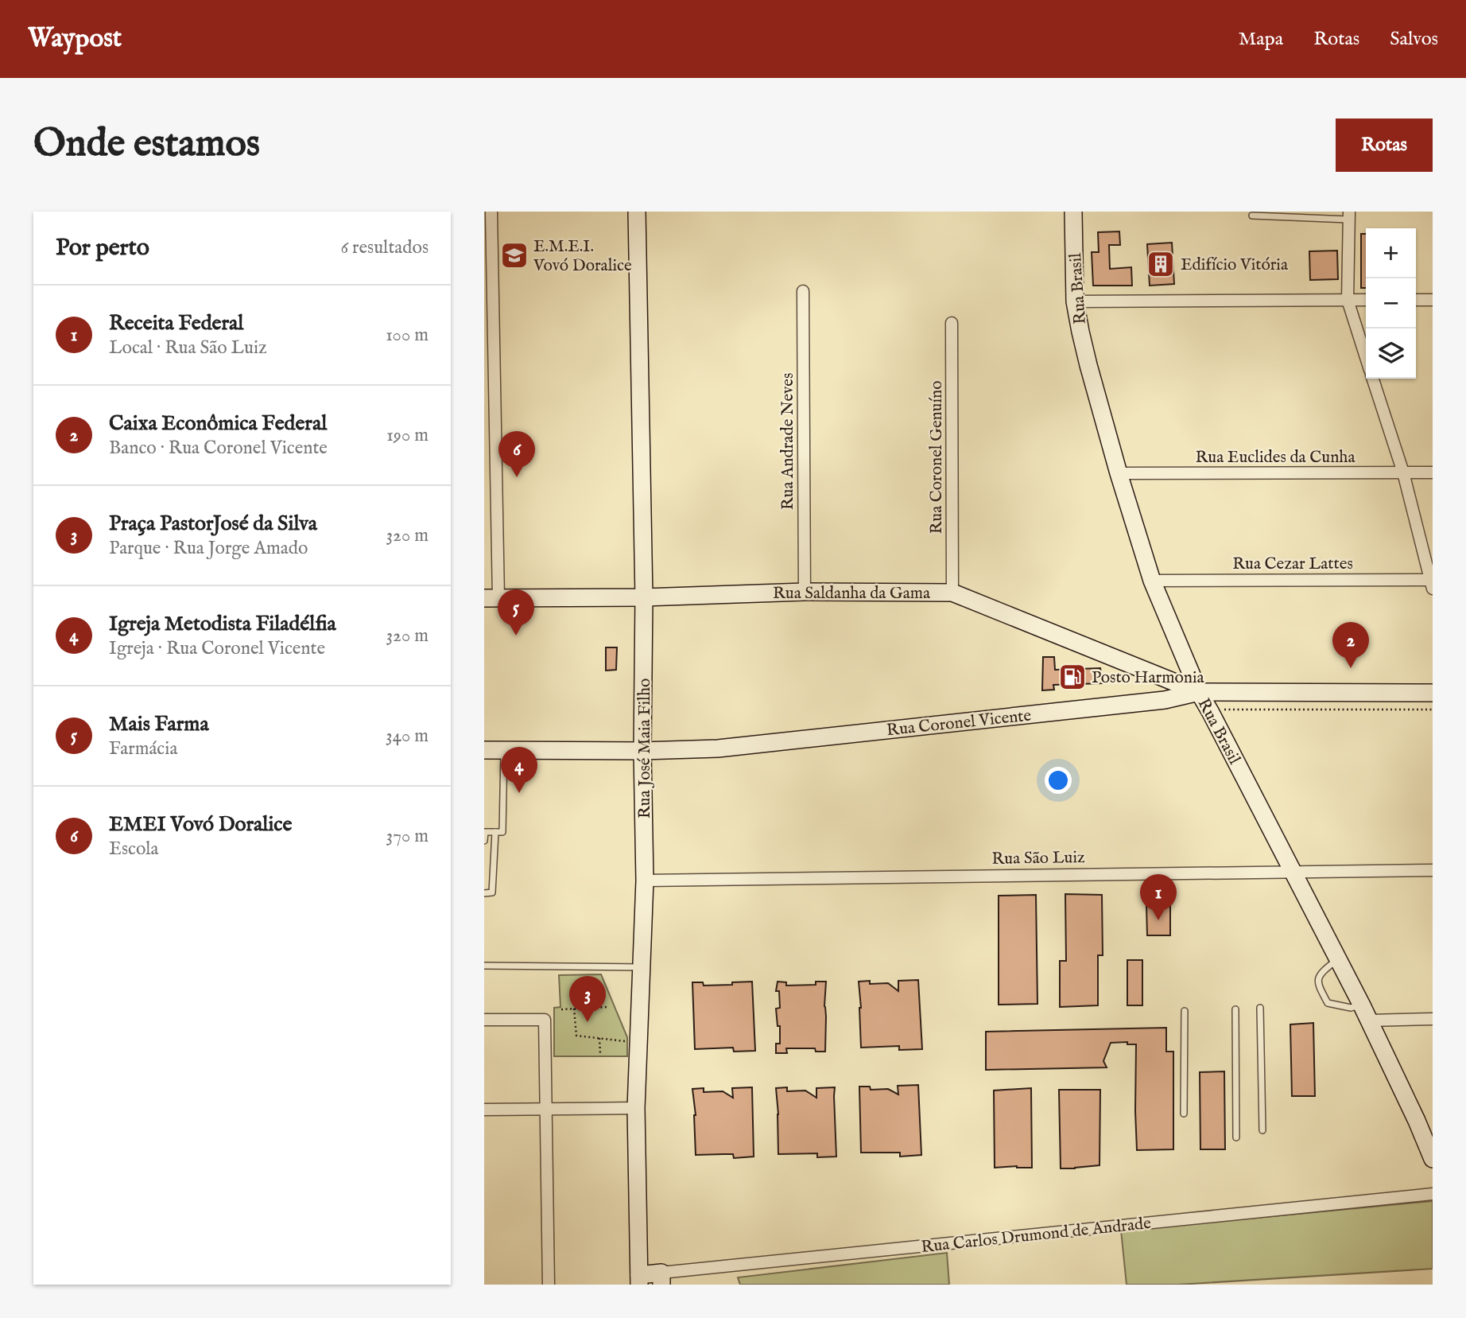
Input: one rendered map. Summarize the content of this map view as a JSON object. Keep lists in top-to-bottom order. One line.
{"streets":{"street":["Rua Brasil","Rua Andrade Neves","Rua Euclides da Cunha","Rua Coronel Genuíno","Rua Cezar Lattes","Rua Saldanha da Gama","Rua Coronel Vicente","Rua José Maia Filho","Rua São Luiz","Rua Carlos Drumond de Andrade"]},"crossings":[["Rua Brasil","Rua Euclides da Cunha"],["Rua Brasil","Rua Cezar Lattes"],["Rua Brasil","Rua Saldanha da Gama"],["Rua Brasil","Rua Coronel Vicente"],["Rua Brasil","Rua São Luiz"],["Rua Andrade Neves","Rua Saldanha da Gama"],["Rua Coronel Genuíno","Rua Saldanha da Gama"],["Rua Saldanha da Gama","Rua Coronel Vicente"],["Rua Saldanha da Gama","Rua José Maia Filho"],["Rua Coronel Vicente","Rua José Maia Filho"],["Rua José Maia Filho","Rua São Luiz"],["Rua José Maia Filho","Rua Carlos Drumond de Andrade"]],"places":{"school or university":["E.M.E.I. Vovó Doralice"],"building":["Edifício Vitória"],"fuel station":["Posto Harmonia"]},"page":{"header":"Waypost","nav":["Mapa","Rotas","Salvos"],"buttons":"Rotas","title":"Onde estamos","heading":["Por perto","6 resultados"],"map_buttons":["+","−"],"list":[{"mark":"1","name":"Receita Federal","note":"Local · Rua São Luiz","value":"100 m"},{"mark":"2","name":"Caixa Econômica Federal","note":"Banco · Rua Coronel Vicente","value":"190 m"},{"mark":"3","name":"Praça PastorJosé da Silva","note":"Parque · Rua Jorge Amado","value":"320 m"},{"mark":"4","name":"Igreja Metodista Filadélfia","note":"Igreja · Rua Coronel Vicente","value":"320 m"},{"mark":"5","name":"Mais Farma","note":"Farmácia","value":"340 m"},{"mark":"6","name":"EMEI Vovó Doralice","note":"Escola","value":"370 m"}],"pins":["6","5","2","4","1","3"]}}
